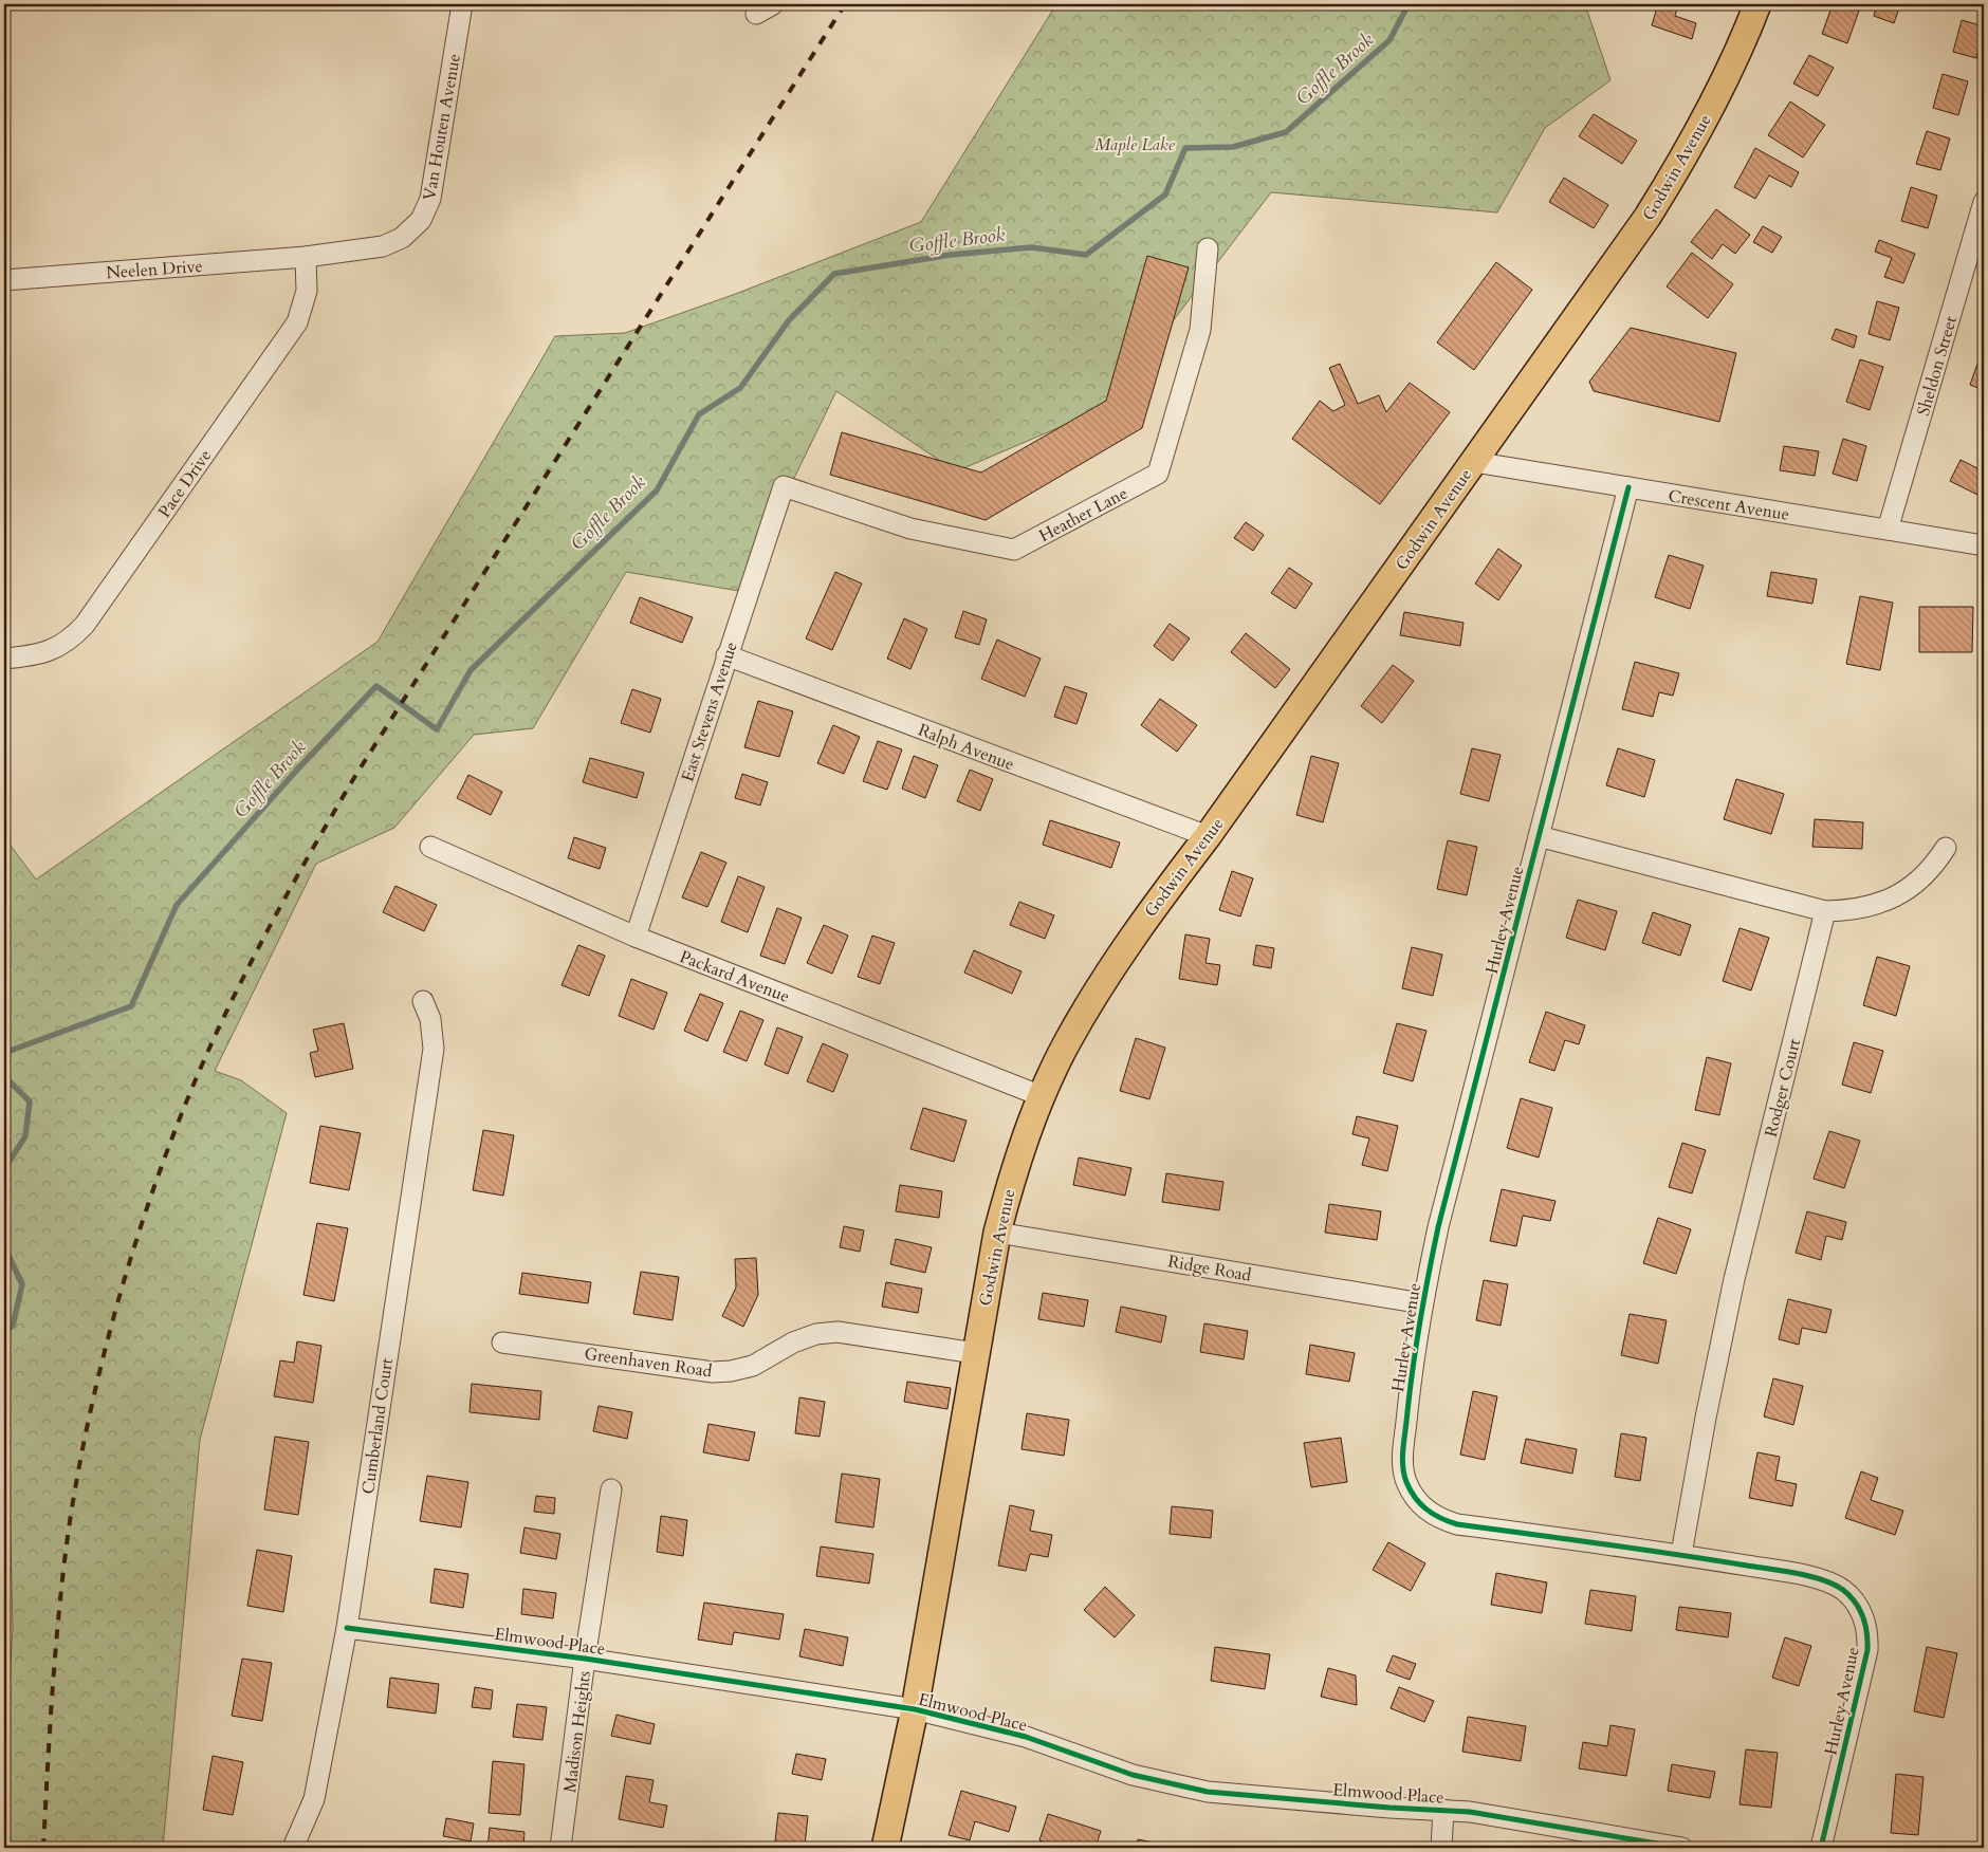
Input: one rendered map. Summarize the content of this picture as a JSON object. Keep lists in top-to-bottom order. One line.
{"streets":{"main road":["Godwin Avenue"],"street":["Van Houten Avenue","Neelen Drive","Sheldon Street","Pace Drive","Crescent Avenue","Heather Lane","East Stevens Avenue","Ralph Avenue","Hurley Avenue","Packard Avenue","Rodger Court","Ridge Road","Greenhaven Road","Cumberland Court","Elmwood Place","Madison Heights"]},"crossings":[["Van Houten Avenue","Neelen Drive"],["Van Houten Avenue","Pace Drive"],["Godwin Avenue","Crescent Avenue"],["Godwin Avenue","Ralph Avenue"],["Godwin Avenue","Packard Avenue"],["Godwin Avenue","Ridge Road"],["Godwin Avenue","Greenhaven Road"],["Godwin Avenue","Elmwood Place"],["Neelen Drive","Pace Drive"],["Sheldon Street","Crescent Avenue"],["Crescent Avenue","Hurley Avenue"],["Heather Lane","East Stevens Avenue"],["East Stevens Avenue","Ralph Avenue"],["East Stevens Avenue","Packard Avenue"],["Hurley Avenue","Rodger Court"],["Hurley Avenue","Ridge Road"],["Cumberland Court","Elmwood Place"],["Elmwood Place","Madison Heights"]],"water":["Goffle Brook"],"parks":["Maple Lake"]}
